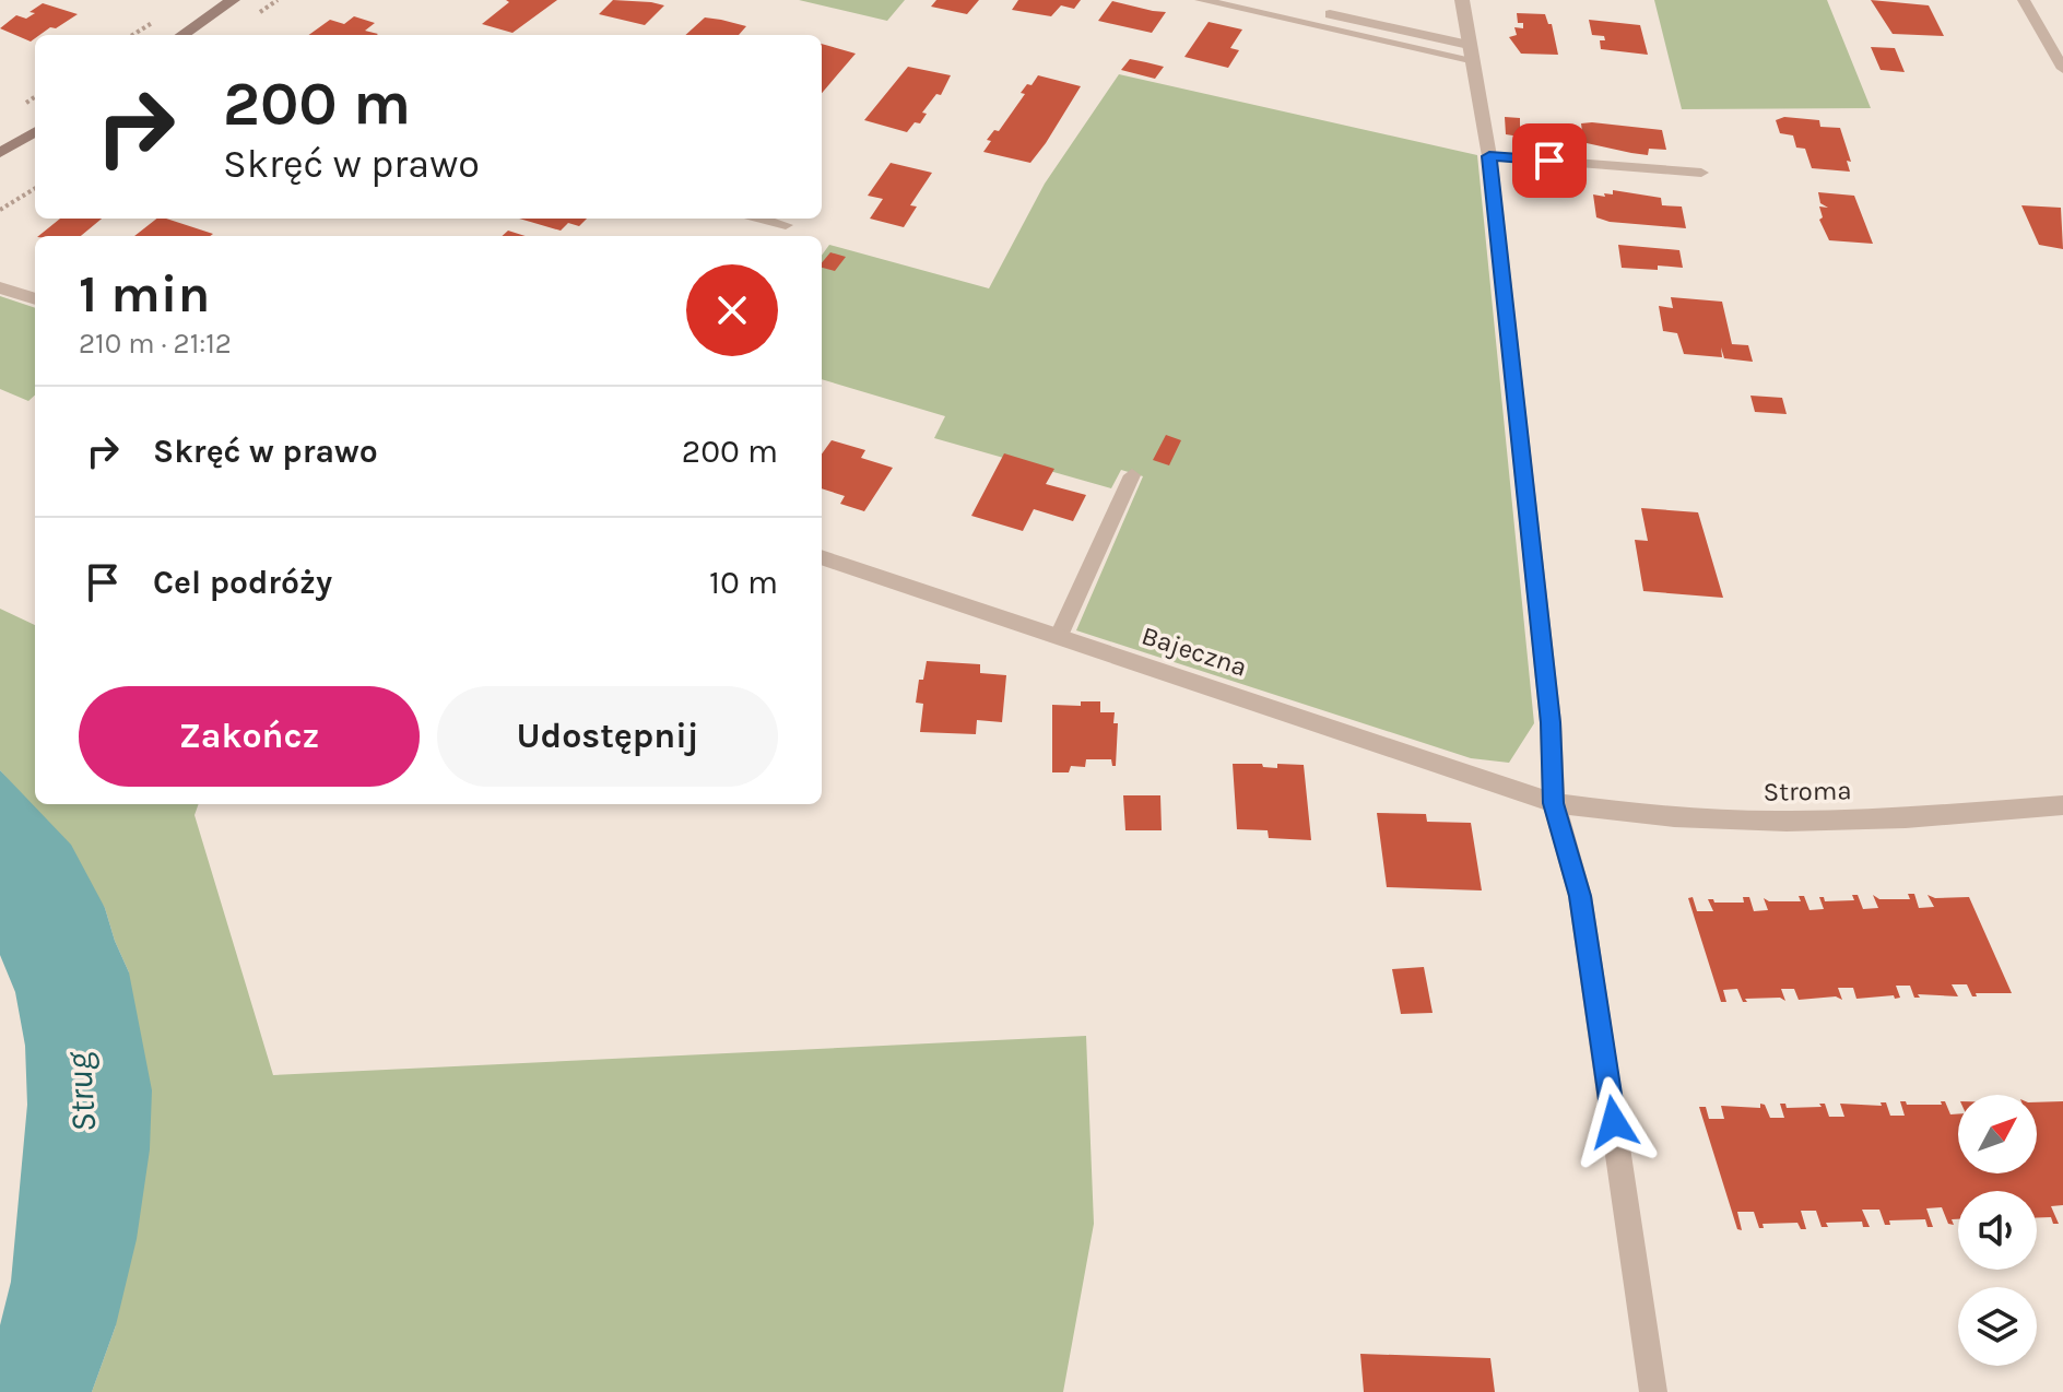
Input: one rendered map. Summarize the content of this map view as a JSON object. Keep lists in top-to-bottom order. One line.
{"streets":{"street":["Bajeczna","Stroma"]},"crossings":[["Bajeczna","Stroma"]],"water":["Strug"],"north":"top right","page":{"turn":["200 m","Skręć w prawo"],"heading":["1 min","210 m · 21:12"],"list":[{"name":"Skręć w prawo","value":"200 m"},{"name":"Cel podróży","value":"10 m"}],"buttons":["Zakończ","Udostępnij"]}}
